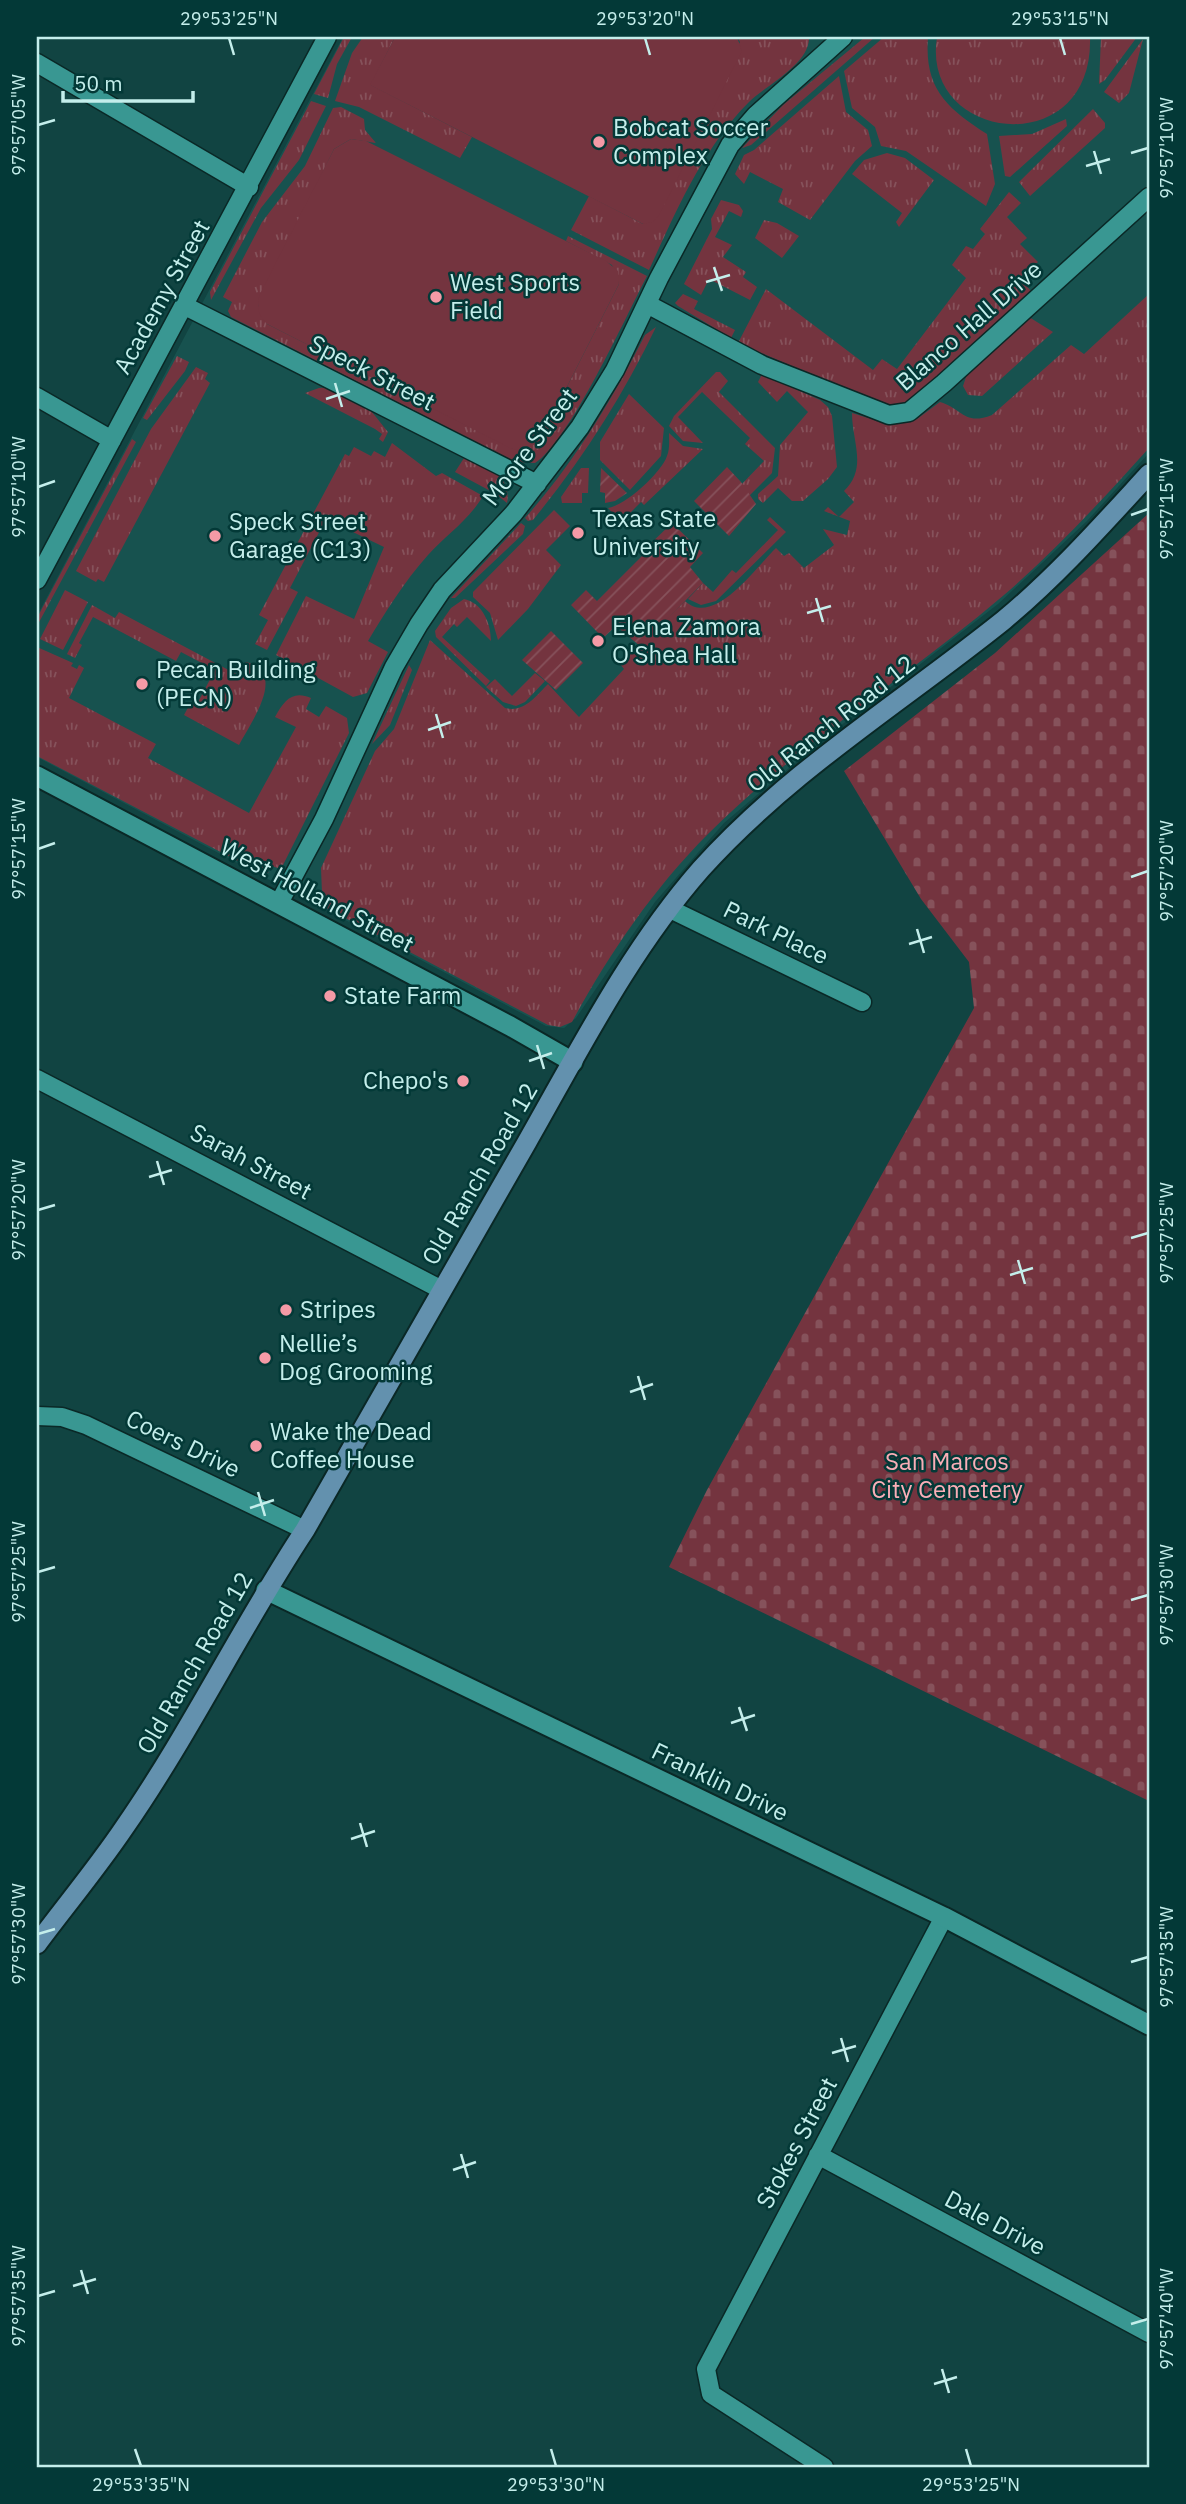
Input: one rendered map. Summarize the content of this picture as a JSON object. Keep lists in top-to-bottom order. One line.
{"streets":{"main road":["Old Ranch Road 12"],"street":["Academy Street","Blanco Hall Drive","Speck Street","Moore Street","West Holland Street","Park Place","Sarah Street","Coers Drive","Franklin Drive","Stokes Street","Dale Drive"]},"crossings":[["Academy Street","Speck Street"],["Blanco Hall Drive","Moore Street"],["Speck Street","Moore Street"],["Moore Street","West Holland Street"],["Old Ranch Road 12","West Holland Street"],["Old Ranch Road 12","Park Place"],["Old Ranch Road 12","Sarah Street"],["Old Ranch Road 12","Coers Drive"],["Old Ranch Road 12","Franklin Drive"],["Franklin Drive","Stokes Street"],["Stokes Street","Dale Drive"]],"parks":["San Marcos City Cemetery"],"places":["Bobcat Soccer Complex","West Sports Field","Texas State University","Speck Street Garage (C13)","Elena Zamora O'Shea Hall","Pecan Building (PECN)","State Farm","Chepo's","Stripes","Nellie’s Dog Grooming","Wake the Dead Coffee House"],"scale_bar":"50 m","coordinates":["29°53'25\"N","29°53'20\"N","29°53'15\"N","97°57'05\"W","97°57'10\"W","97°57'15\"W","97°57'20\"W","97°57'25\"W","97°57'30\"W","97°57'35\"W","97°57'40\"W","29°53'35\"N","29°53'30\"N"]}
